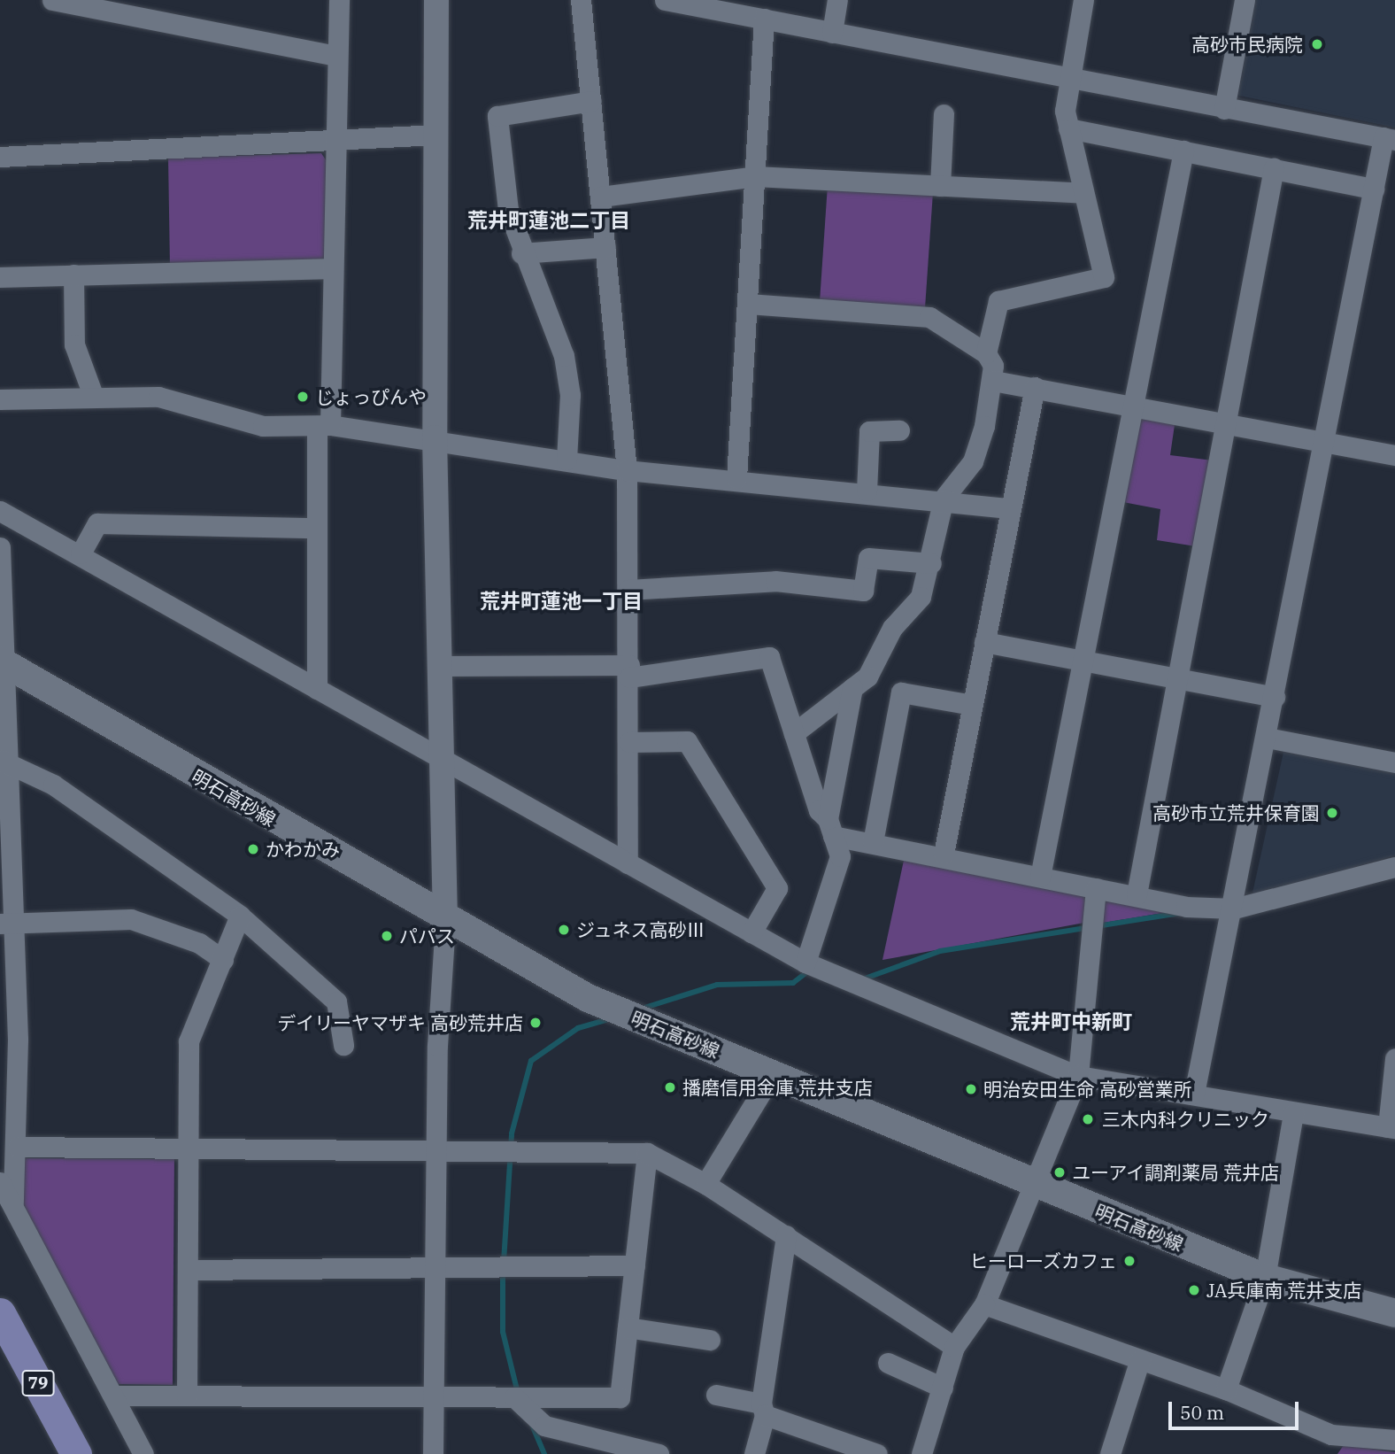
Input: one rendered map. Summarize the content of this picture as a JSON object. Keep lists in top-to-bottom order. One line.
{"streets":{"main road":["明石高砂線","79"]},"districts":["荒井町蓮池二丁目","荒井町蓮池一丁目","荒井町中新町"],"places":["高砂市民病院","じょっぴんや","高砂市立荒井保育園","かわかみ","ジュネス高砂Ⅲ","パパス","デイリーヤマザキ 高砂荒井店","播磨信用金庫 荒井支店","明治安田生命 高砂営業所","三木内科クリニック","ユーアイ調剤薬局 荒井店","ヒーローズカフェ","JA兵庫南 荒井支店"],"scale_bar":"50 m"}
